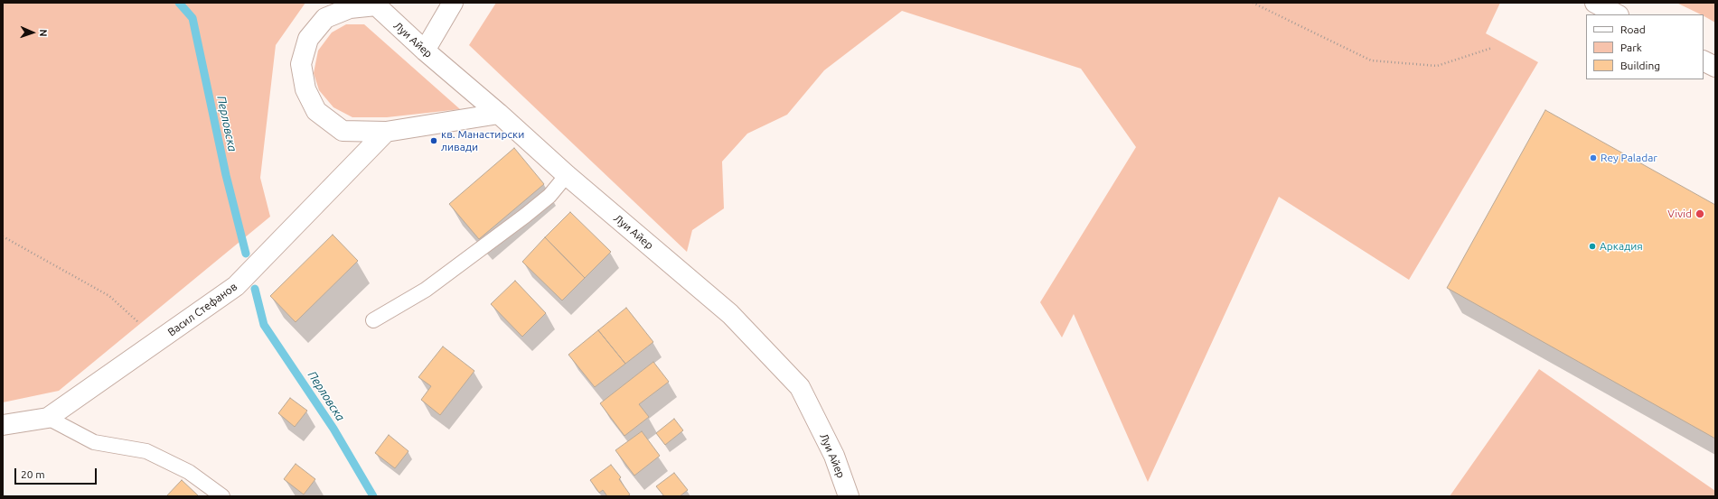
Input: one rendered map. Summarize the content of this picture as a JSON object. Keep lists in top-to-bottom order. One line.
{"streets":{"street":["Луи Айер","Васил Стефанов"]},"water":["Перловска"],"places":["кв. Манастирски ливади","Rey Paladar","Vivid","Аркадия"],"legend":["Road","Park","Building"],"scale_bar":"20 m","north":"right"}
